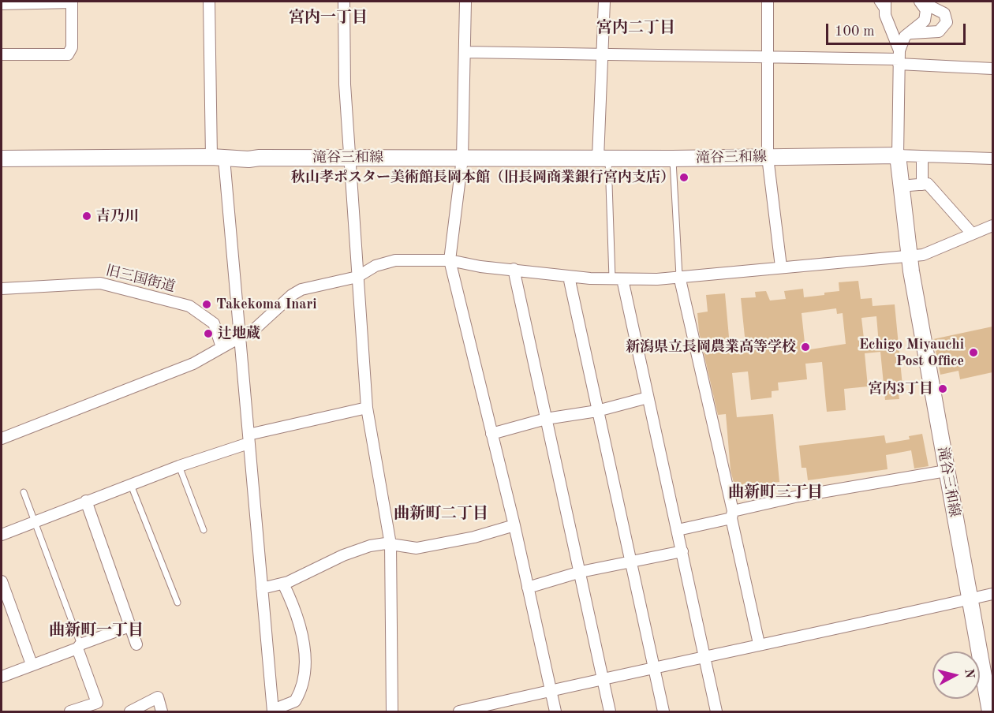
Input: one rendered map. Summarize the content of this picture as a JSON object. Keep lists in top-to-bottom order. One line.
{"streets":{"main road":["滝谷三和線"],"street":["旧三国街道"]},"districts":["宮内一丁目","宮内二丁目","曲新町三丁目","曲新町二丁目","曲新町一丁目"],"places":["秋山孝ポスター美術館長岡本館（旧長岡商業銀行宮内支店）","吉乃川","Takekoma Inari","辻地蔵","新潟県立長岡農業高等学校","Echigo Miyauchi Post Office","宮内3丁目"],"scale_bar":"100 m","north":"right"}
